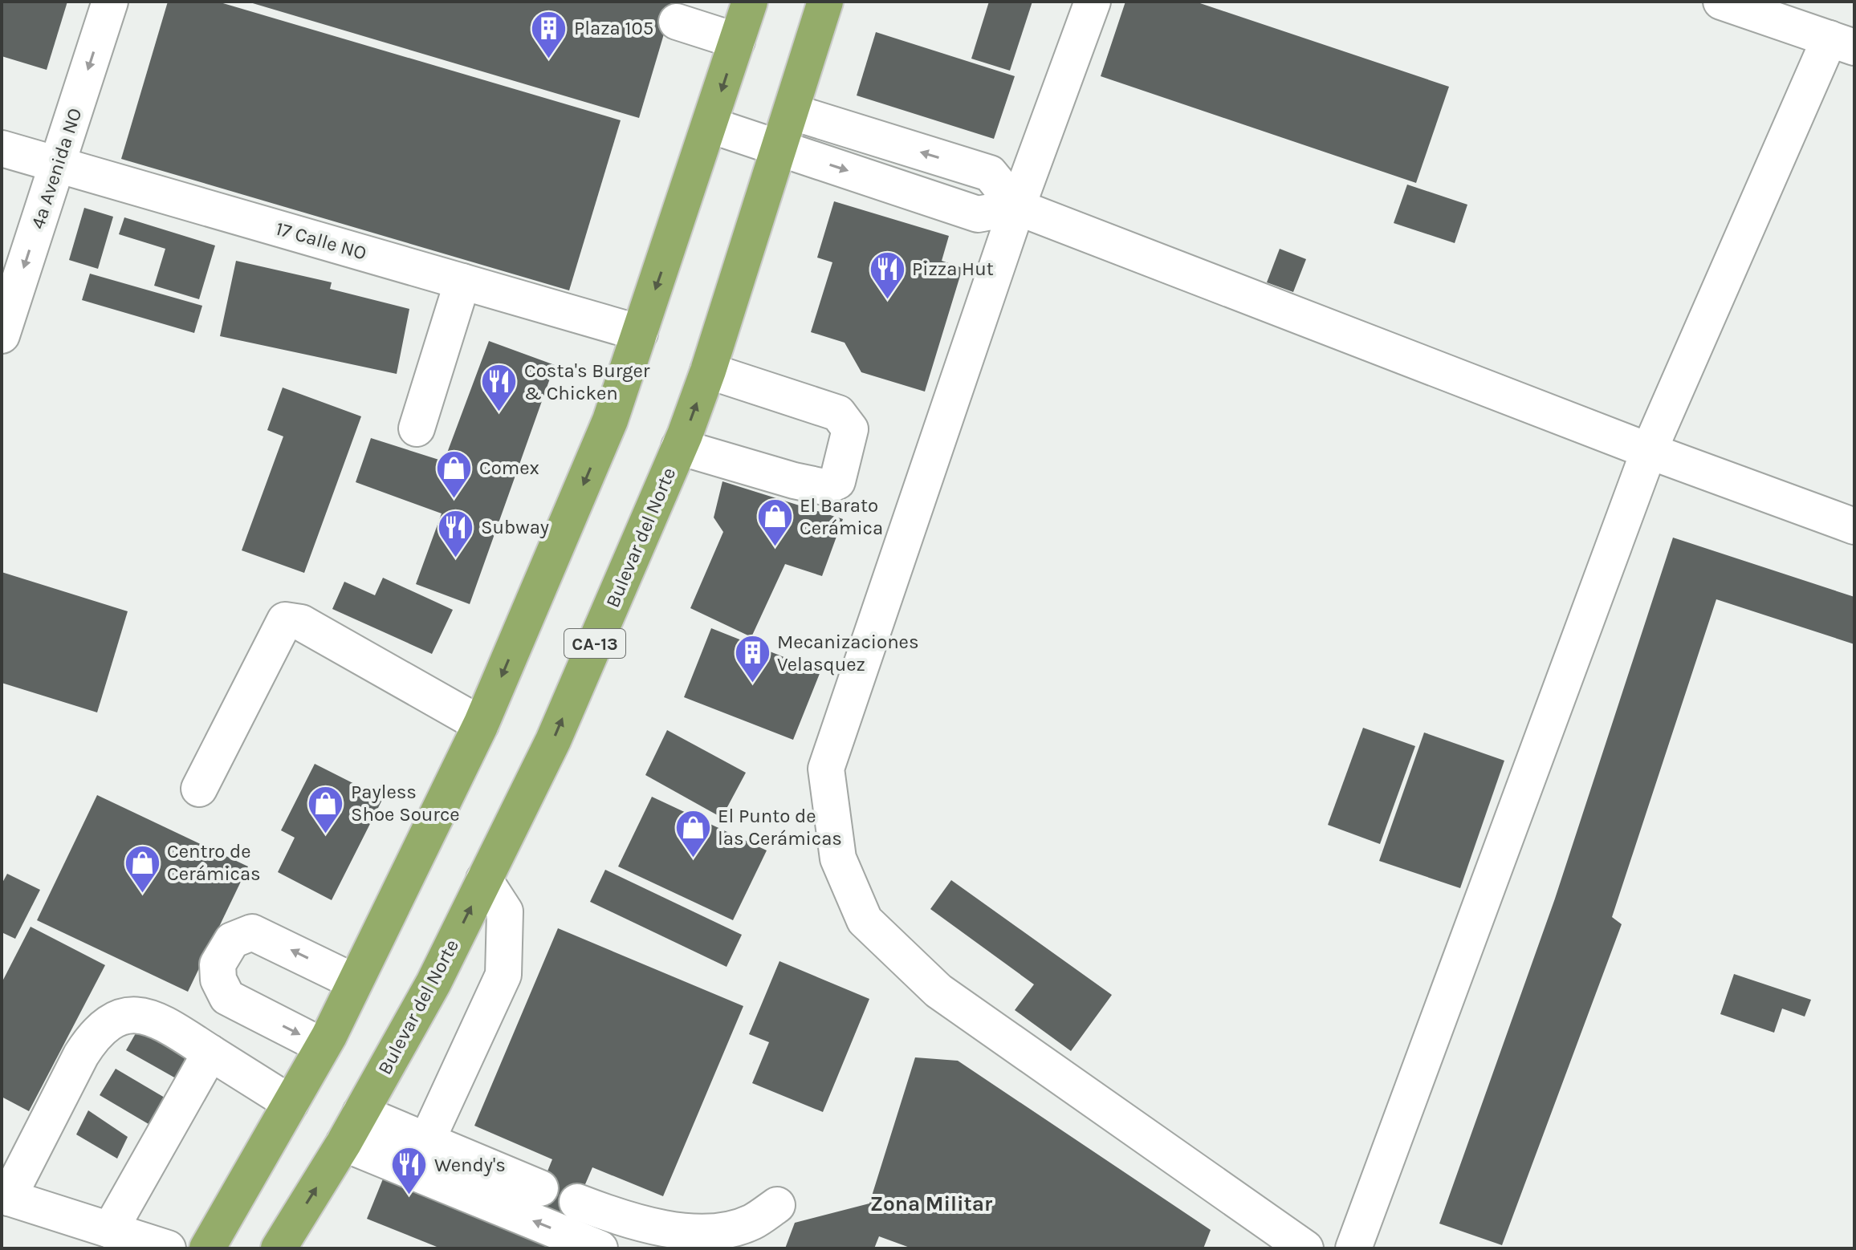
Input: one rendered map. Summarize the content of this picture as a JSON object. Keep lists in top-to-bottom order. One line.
{"streets":{"highway":["Bulevar del Norte","CA-13"],"street":["4a Avenida NO","17 Calle NO"]},"crossings":[["4a Avenida NO","17 Calle NO"]],"one_way":["4a Avenida NO"],"districts":["Zona Militar"],"places":{"building":["Plaza 105","Mecanizaciones Velasquez"],"restaurant":["Pizza Hut","Costa's Burger & Chicken","Subway","Wendy's"],"shop":["Comex","El Barato Cerámica","Payless Shoe Source","El Punto de las Cerámicas","Centro de Cerámicas"]}}
